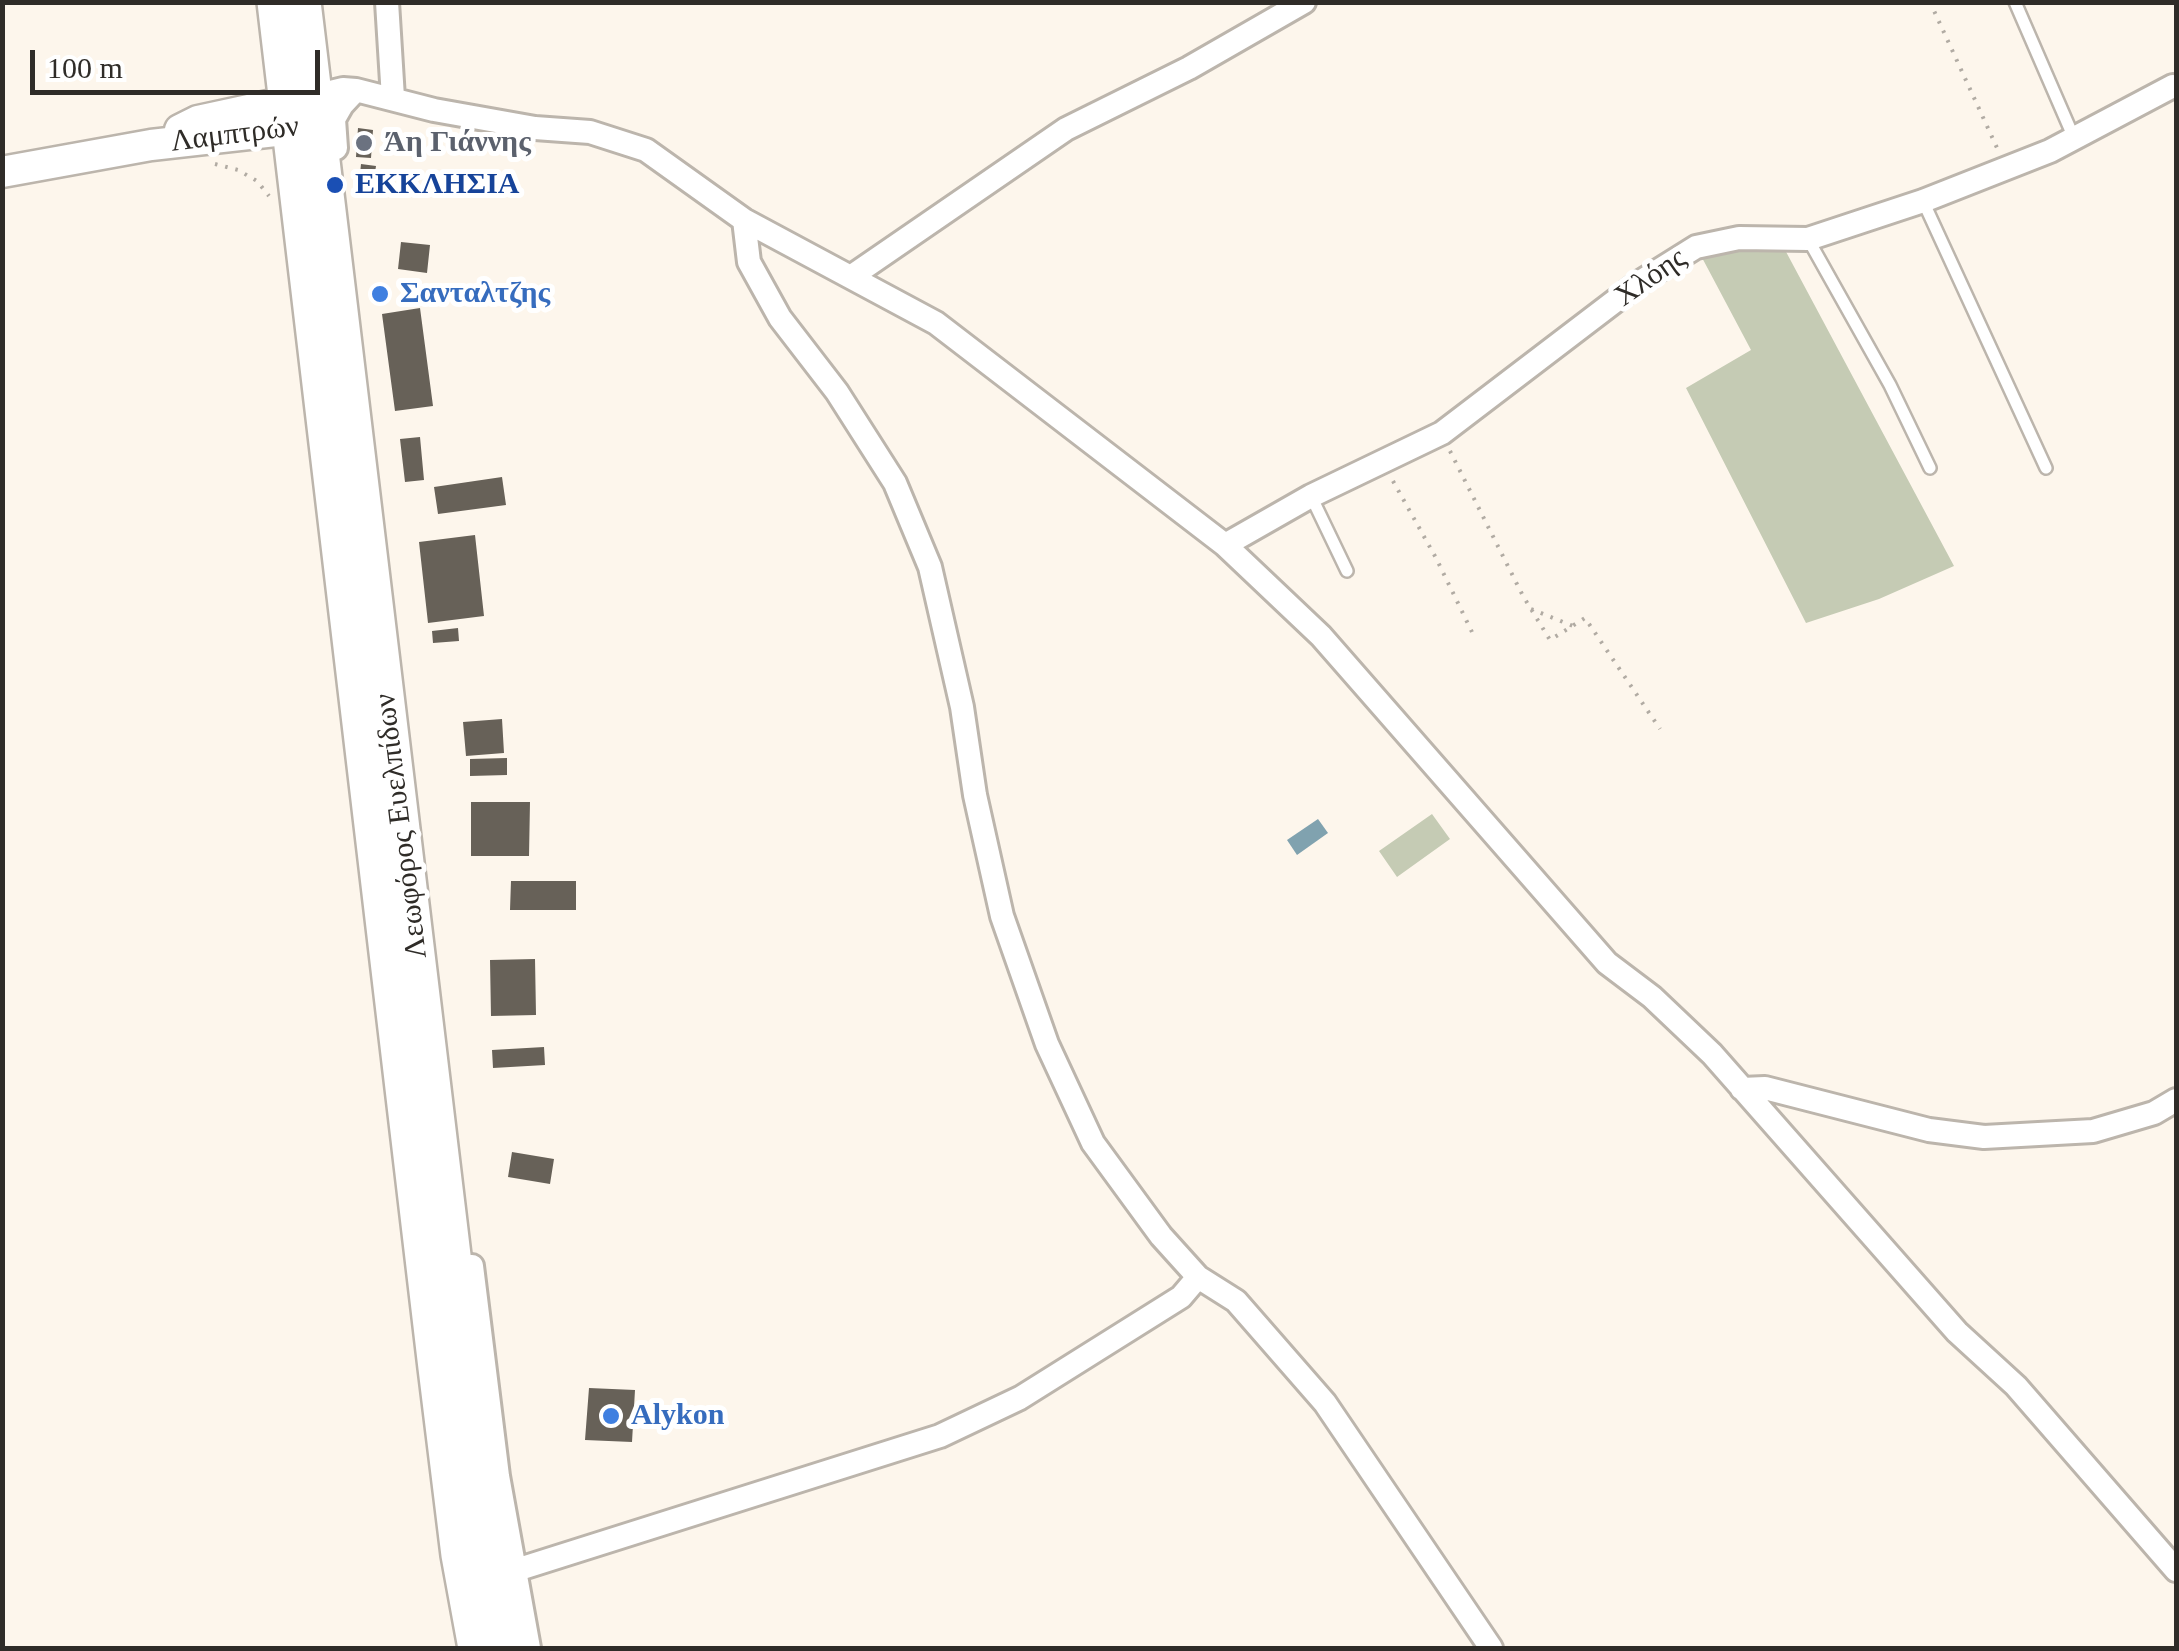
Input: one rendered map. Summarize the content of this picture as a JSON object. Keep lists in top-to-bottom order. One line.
{"streets":{"main road":["Λεωφόρος Ευελπίδων"],"street":["Λαμπτρών","Χλόης"]},"crossings":[["Λαμπτρών","Λεωφόρος Ευελπίδων"]],"places":["Άη Γιάννης","ΕΚΚΛΗΣΙΑ","Σανταλτζης","Alykon"],"scale_bar":"100 m"}
